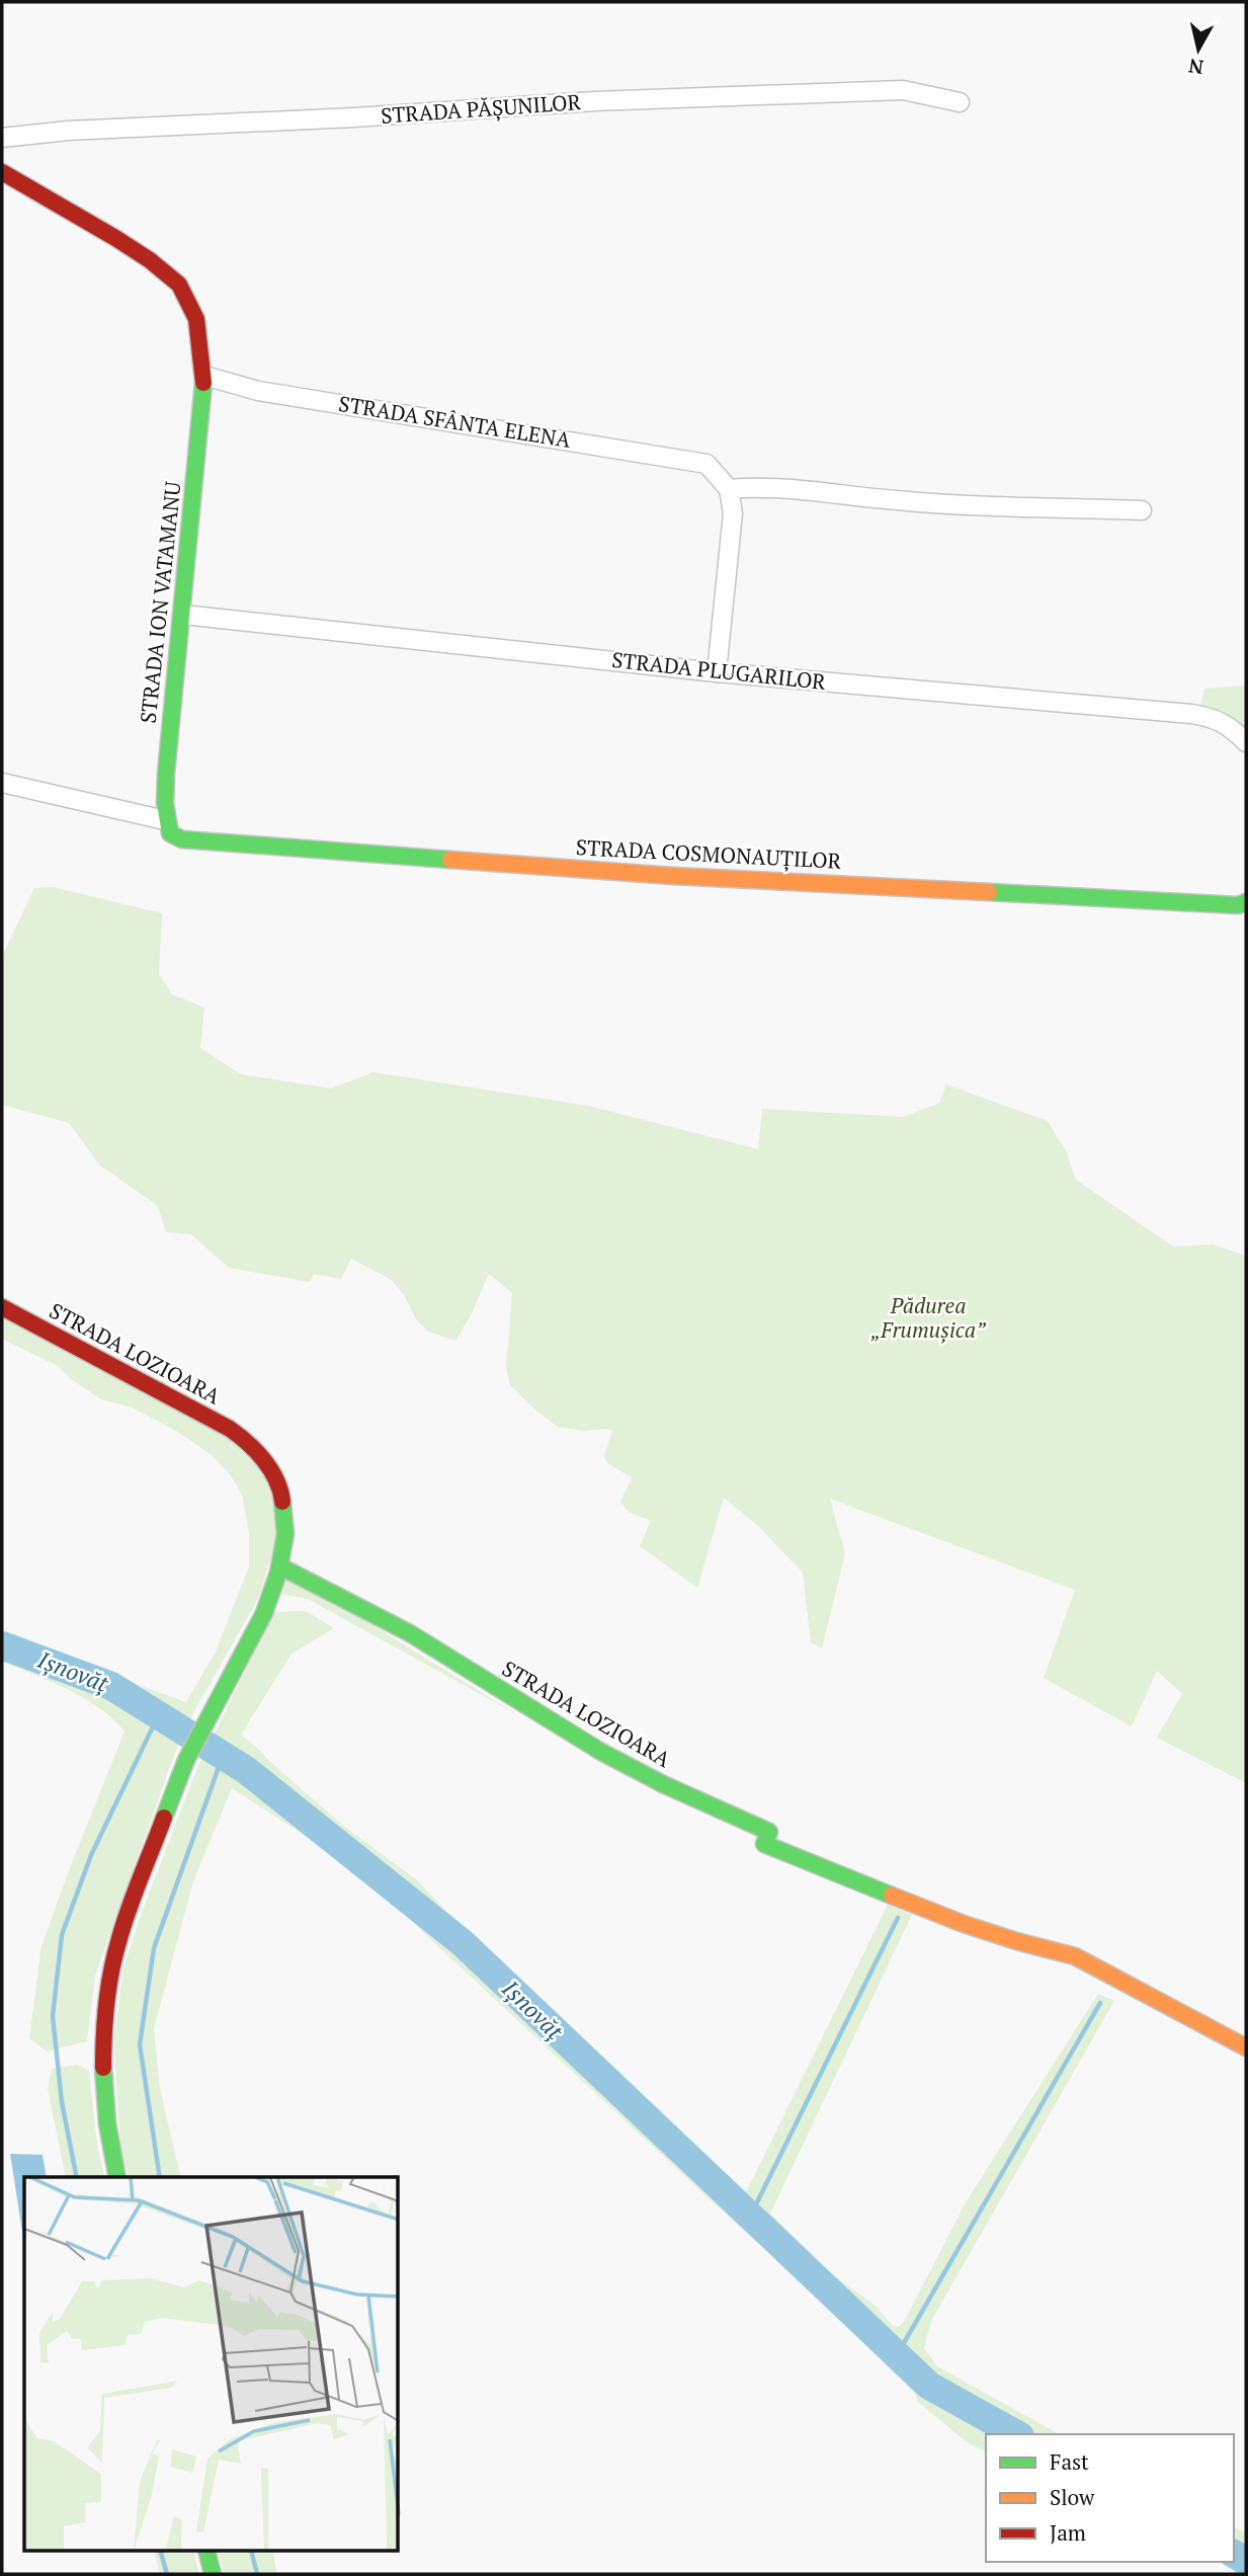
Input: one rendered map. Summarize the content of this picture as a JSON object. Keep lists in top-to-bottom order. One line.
{"streets":{"street":["STRADA PĂȘUNILOR","STRADA SFÂNTA ELENA","STRADA ION VATAMANU","STRADA PLUGARILOR","STRADA COSMONAUȚILOR","STRADA LOZIOARA"]},"crossings":[["STRADA SFÂNTA ELENA","STRADA ION VATAMANU"],["STRADA ION VATAMANU","STRADA PLUGARILOR"],["STRADA ION VATAMANU","STRADA COSMONAUȚILOR"]],"water":["Ișnovăț"],"parks":["Pădurea „Frumușica”"],"legend":["Fast","Slow","Jam"],"north":"bottom"}
